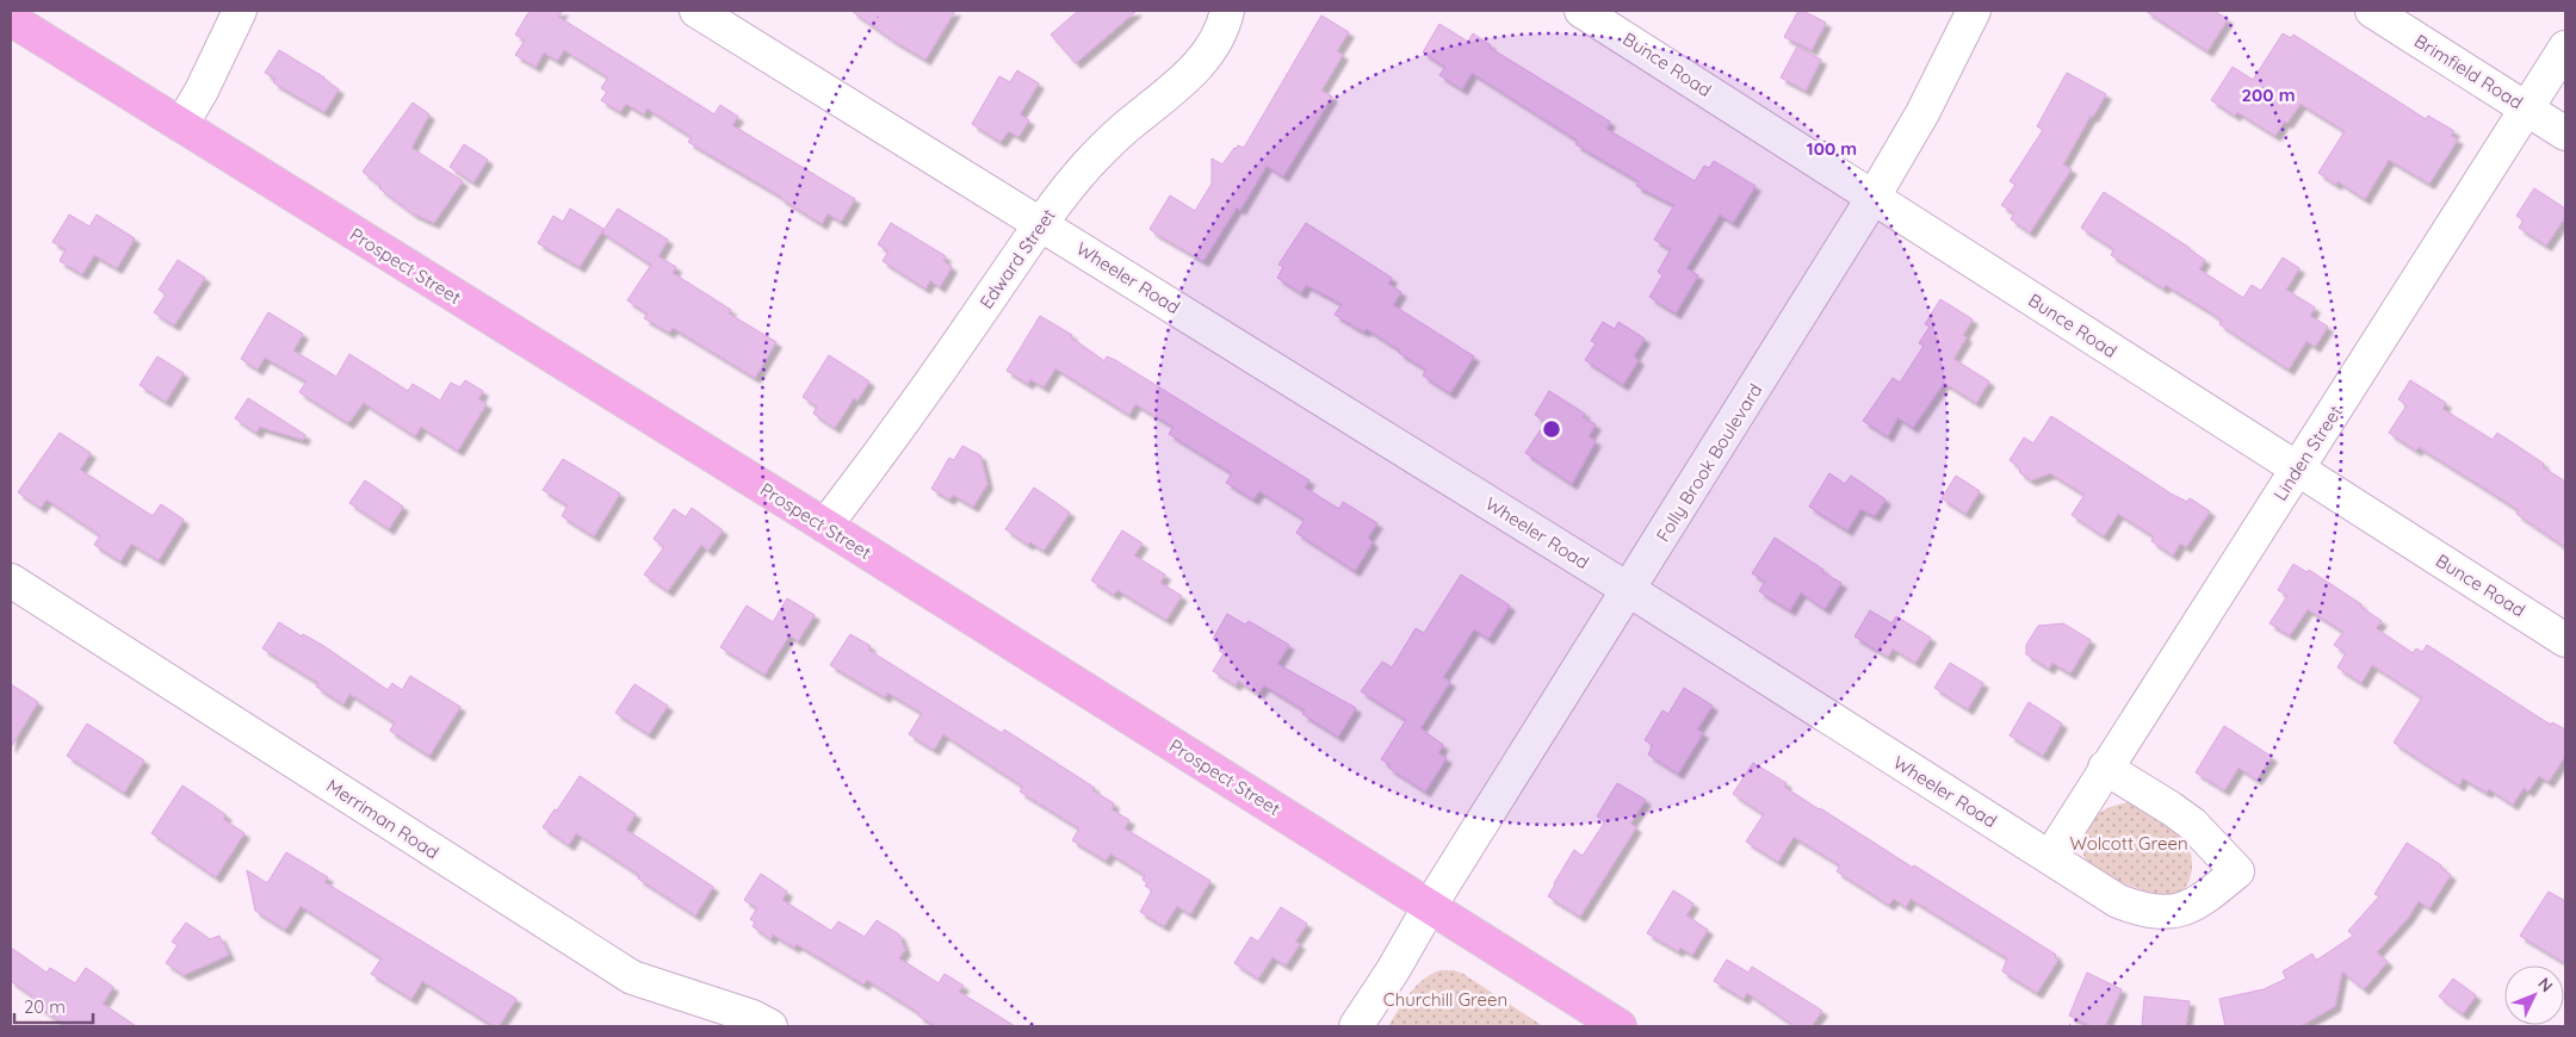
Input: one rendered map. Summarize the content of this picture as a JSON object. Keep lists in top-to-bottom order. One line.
{"streets":{"main road":["Prospect Street"],"street":["Bunce Road","Brimfield Road","Edward Street","Wheeler Road","Linden Street","Folly Brook Boulevard","Merriman Road"]},"crossings":[["Bunce Road","Linden Street"],["Bunce Road","Folly Brook Boulevard"],["Brimfield Road","Linden Street"],["Edward Street","Prospect Street"],["Edward Street","Wheeler Road"],["Prospect Street","Folly Brook Boulevard"],["Wheeler Road","Linden Street"],["Wheeler Road","Folly Brook Boulevard"]],"parks":["Wolcott Green","Churchill Green"],"scale_bar":"20 m","north":"top right","rings":["200 m","100 m"]}
